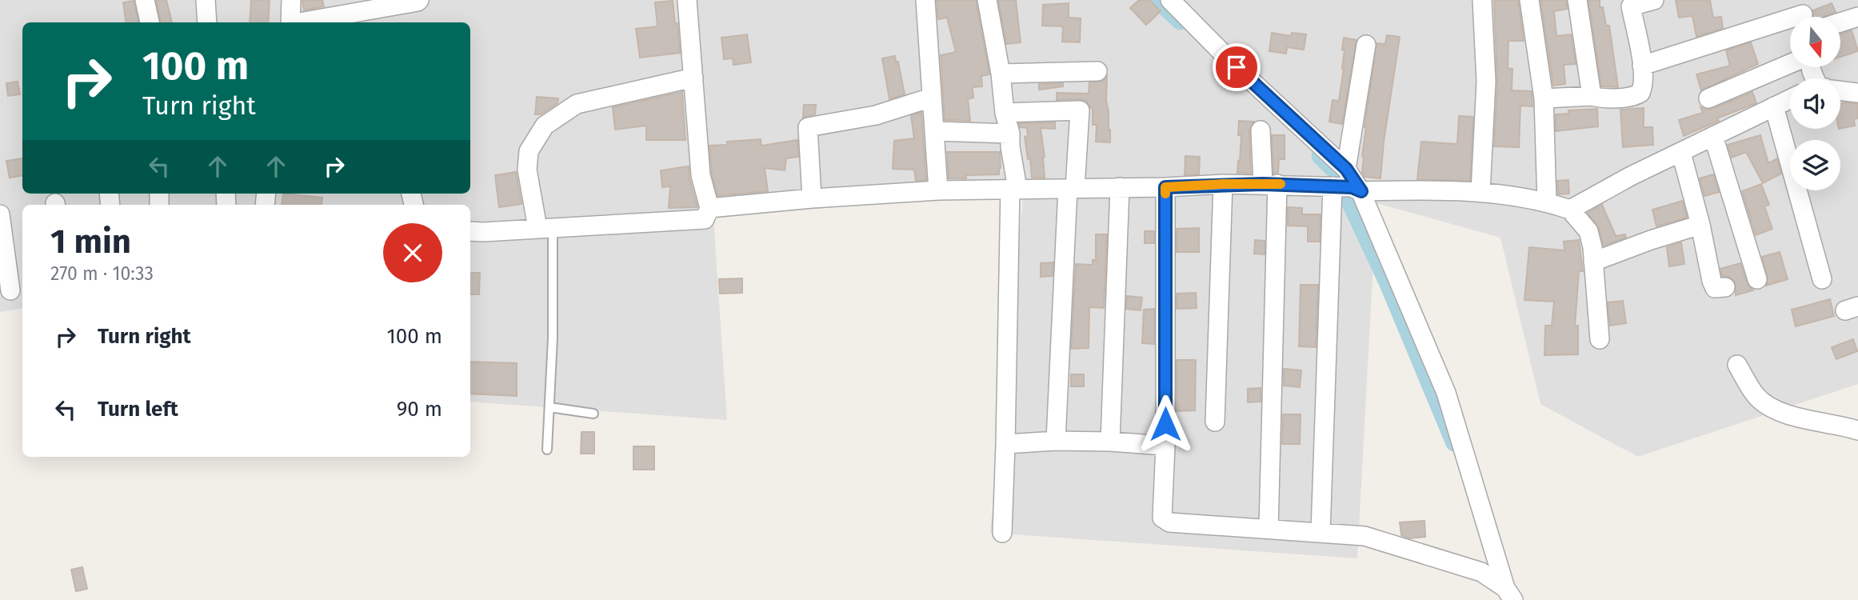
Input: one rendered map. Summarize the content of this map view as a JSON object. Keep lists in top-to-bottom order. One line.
{"north":"bottom","page":{"turn":["100 m","Turn right"],"heading":["1 min","270 m · 10:33"],"list":[{"name":"Turn right","value":"100 m"},{"name":"Turn left","value":"90 m"}]}}
